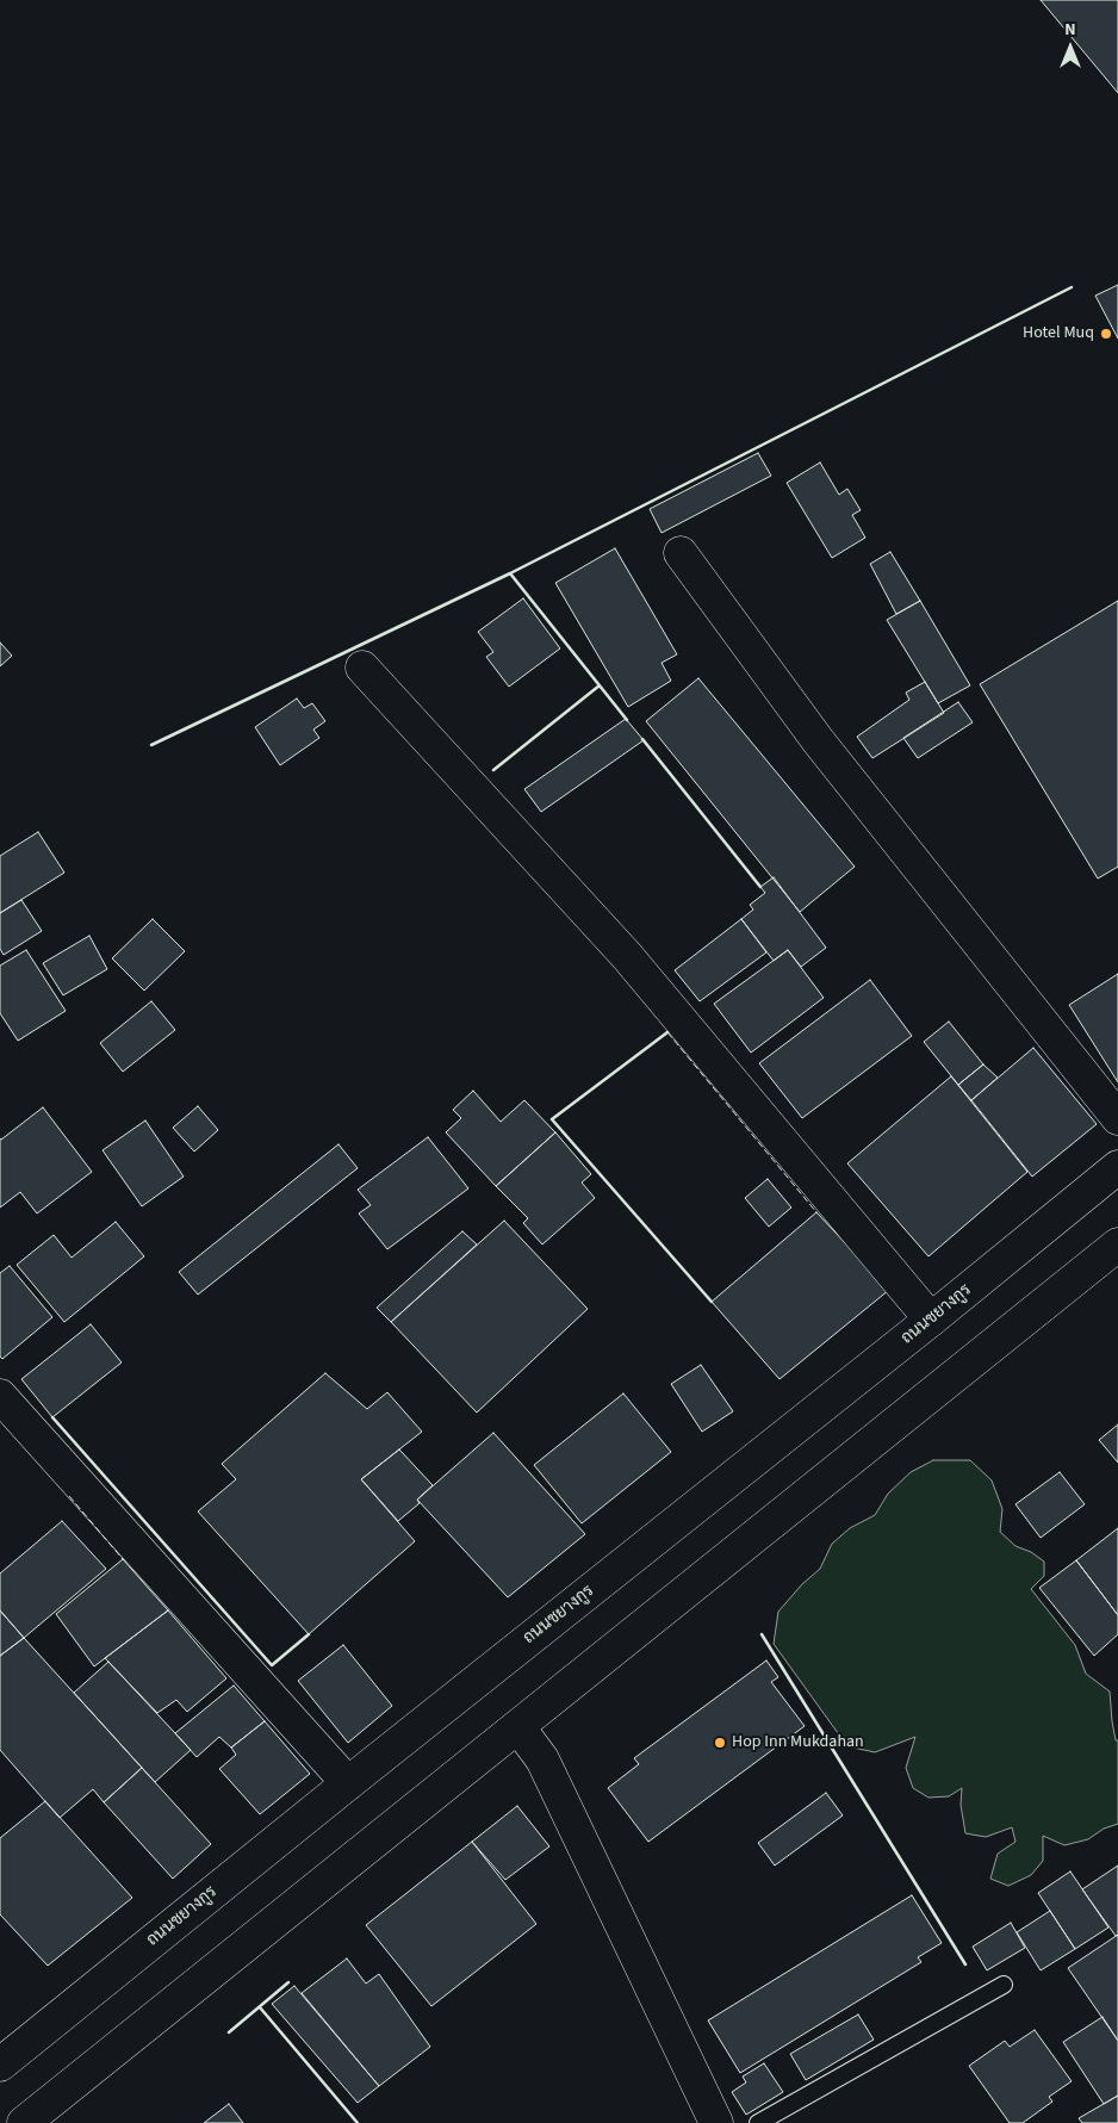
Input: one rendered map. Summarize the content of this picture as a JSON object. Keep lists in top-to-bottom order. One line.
{"streets":{"main road":["ถนนชยางกูร"]},"places":["Hotel Muq","Hop Inn Mukdahan"],"north":"top"}
